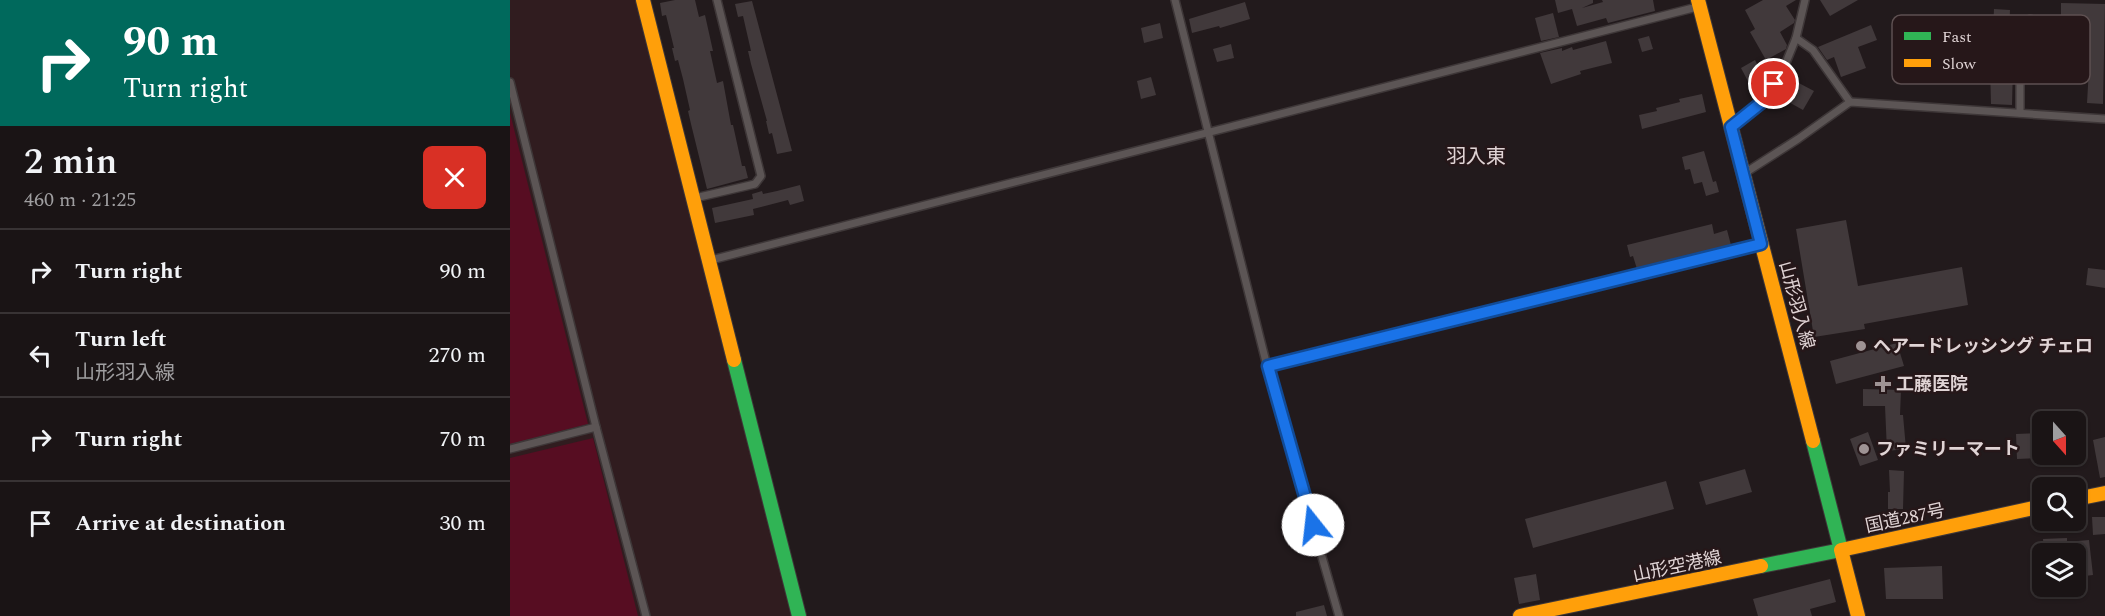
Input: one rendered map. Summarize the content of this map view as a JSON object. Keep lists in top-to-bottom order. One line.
{"streets":{"main road":["山形羽入線","国道287号","山形空港線"]},"crossings":[["山形羽入線","国道287号"],["山形羽入線","山形空港線"],["国道287号","山形空港線"]],"districts":["羽入東"],"places":{"other":["ヘアードレッシング チェロ","ファミリーマート"],"health":["工藤医院"]},"legend":["Fast","Slow"],"north":"bottom","page":{"turn":["90 m","Turn right"],"heading":["2 min","460 m · 21:25"],"list":[{"name":"Turn right","value":"90 m"},{"name":"Turn left","note":"山形羽入線","value":"270 m"},{"name":"Turn right","value":"70 m"},{"name":"Arrive at destination","value":"30 m"}]}}
